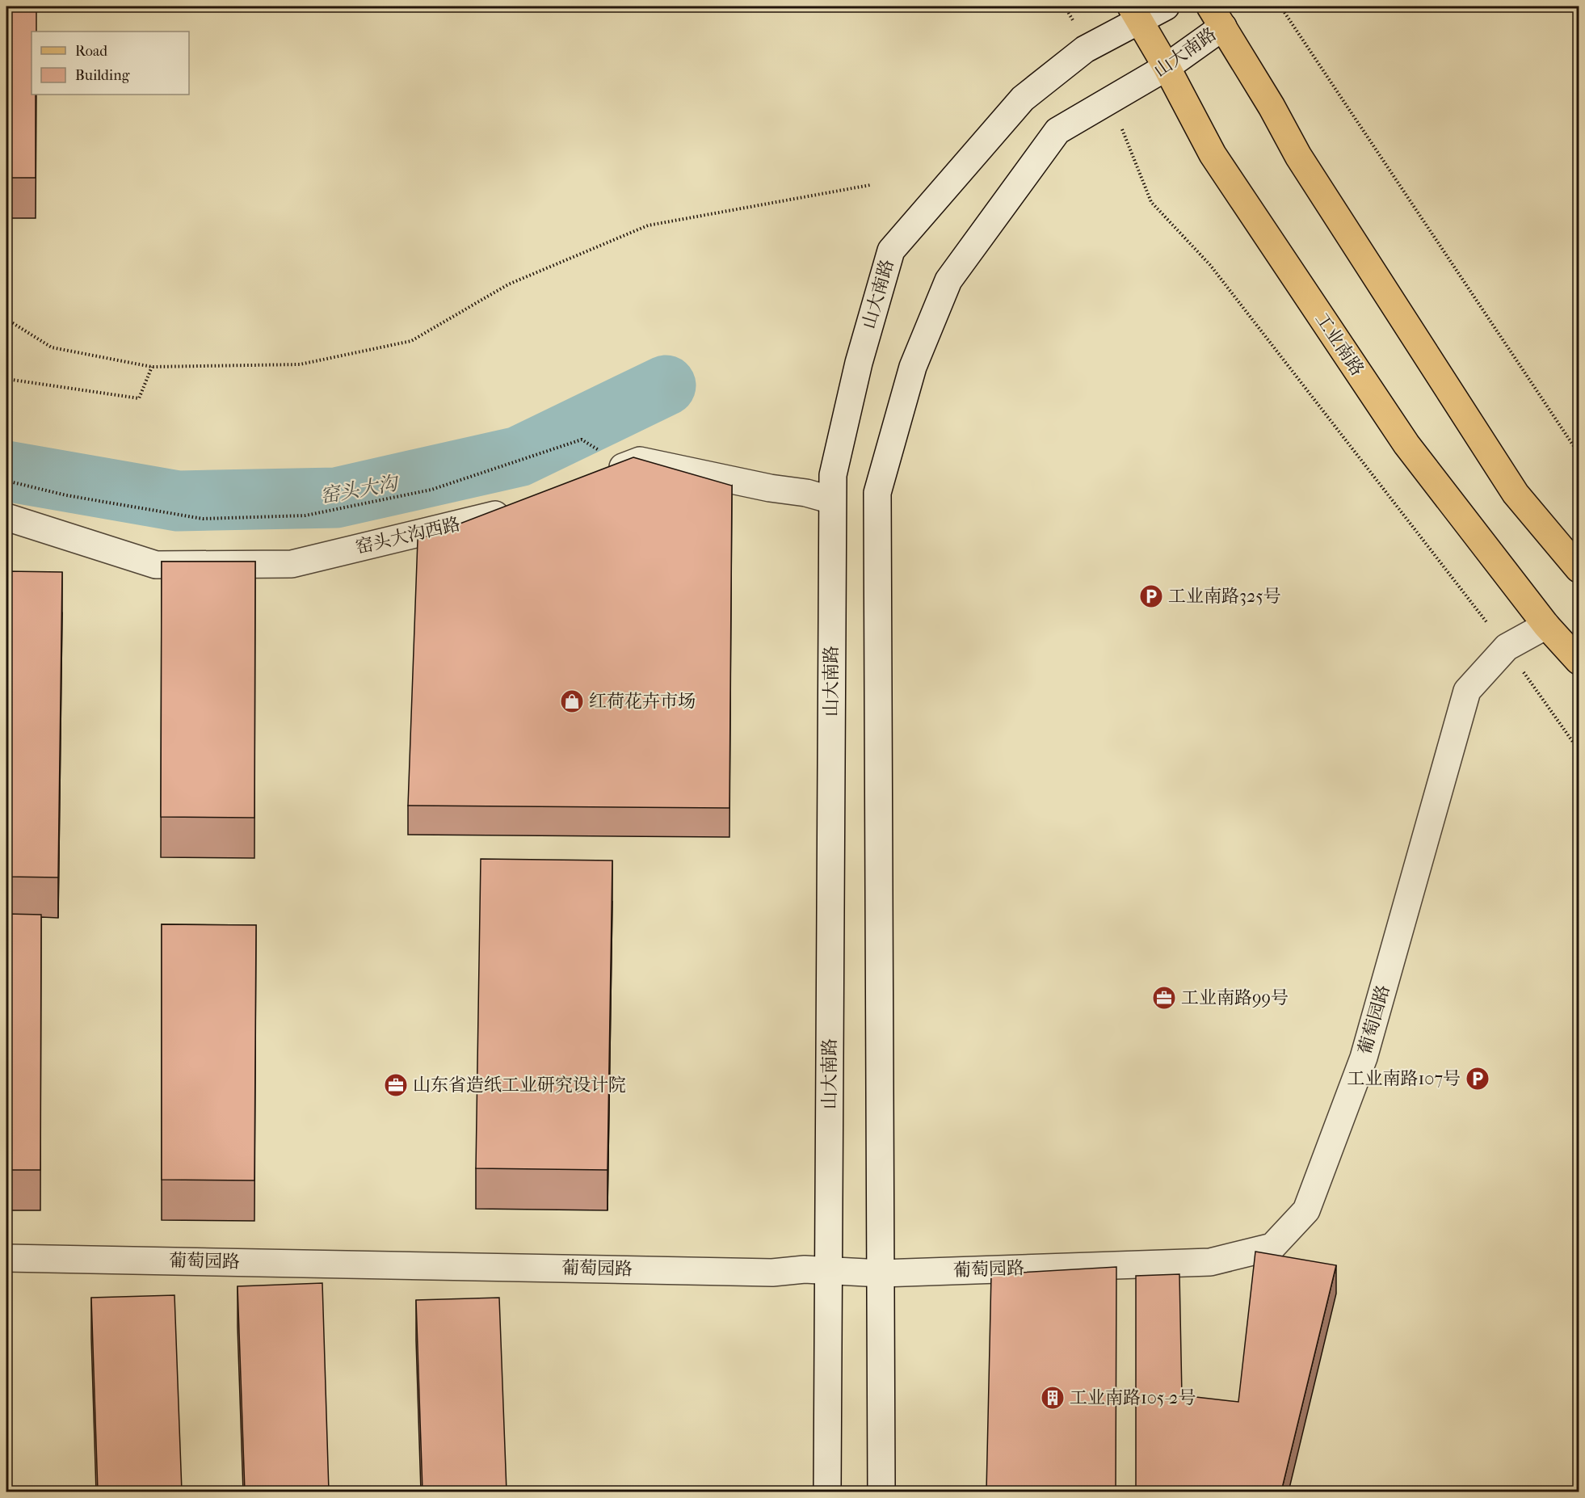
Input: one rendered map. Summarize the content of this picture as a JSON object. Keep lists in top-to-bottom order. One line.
{"streets":{"main road":["山大南路","工业南路","窑头大沟西路","葡萄园路"]},"crossings":[["山大南路","工业南路"],["山大南路","葡萄园路"],["工业南路","葡萄园路"]],"water":["窑头大沟"],"places":{"parking":["工业南路325号","工业南路107号"],"shop":["红荷花卉市场"],"office":["工业南路99号","山东省造纸工业研究设计院"],"building":["工业南路105-2号"]},"legend":["Road","Building"]}
